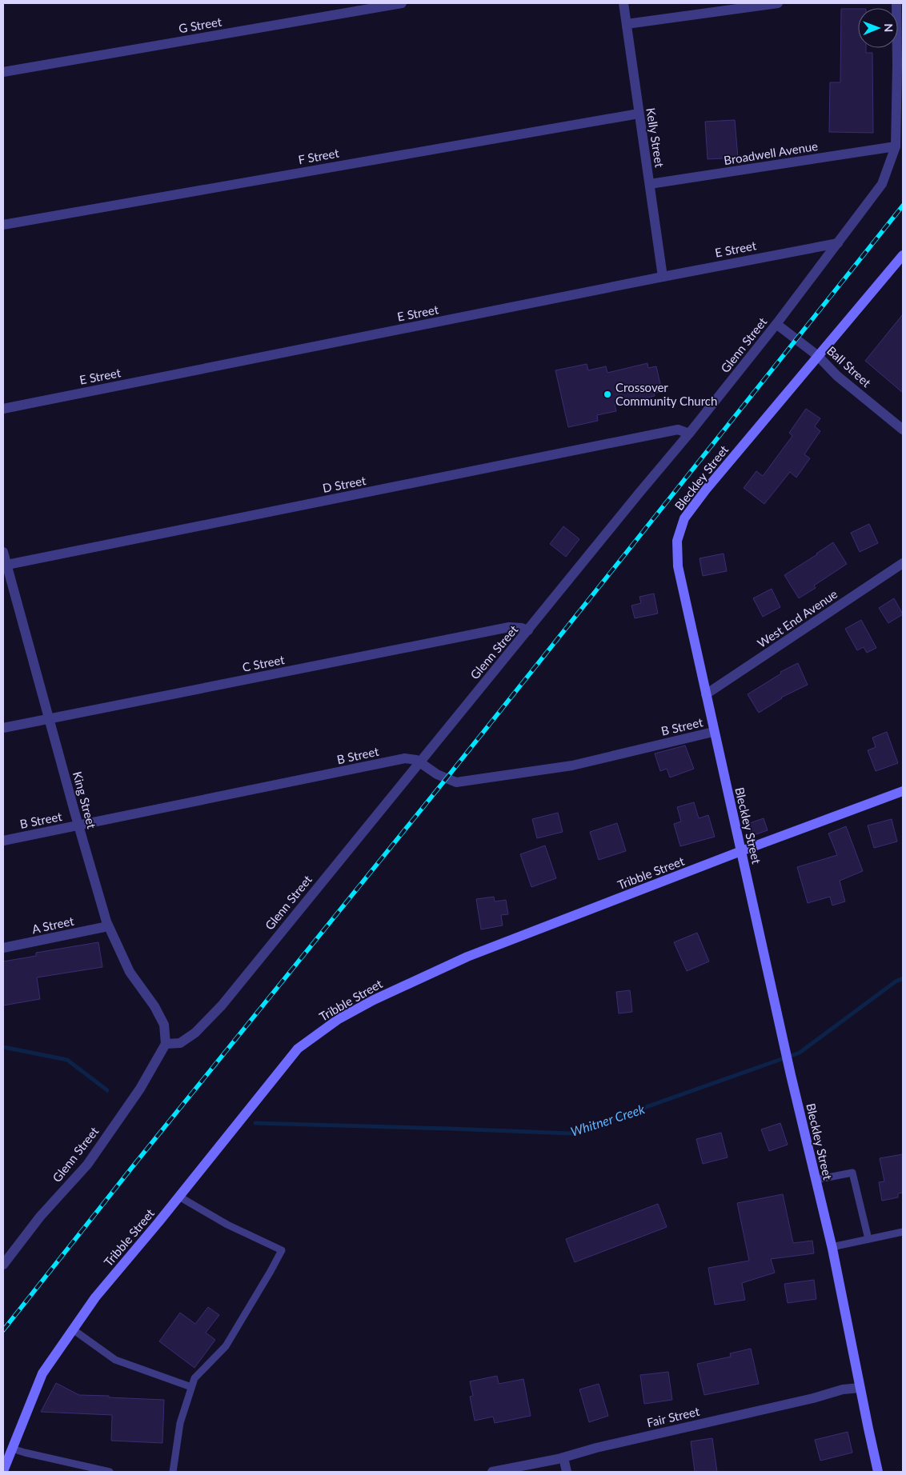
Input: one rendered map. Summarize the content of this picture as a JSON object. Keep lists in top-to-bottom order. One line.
{"streets":{"street":["G Street","Kelly Street","Broadwell Avenue","F Street","E Street","Glenn Street","Ball Street","Bleckley Street","D Street","West End Avenue","C Street","B Street","King Street","Tribble Street","A Street","Fair Street"]},"crossings":[["Kelly Street","Broadwell Avenue"],["Kelly Street","F Street"],["Kelly Street","E Street"],["Broadwell Avenue","Glenn Street"],["E Street","Glenn Street"],["Glenn Street","Ball Street"],["Glenn Street","D Street"],["Glenn Street","C Street"],["Glenn Street","B Street"],["Glenn Street","King Street"],["Ball Street","Bleckley Street"],["Bleckley Street","West End Avenue"],["Bleckley Street","B Street"],["Bleckley Street","Tribble Street"],["Bleckley Street","Fair Street"],["D Street","King Street"],["C Street","King Street"],["B Street","King Street"],["King Street","A Street"]],"water":["Whitner Creek"],"places":["Crossover Community Church"],"north":"right"}
